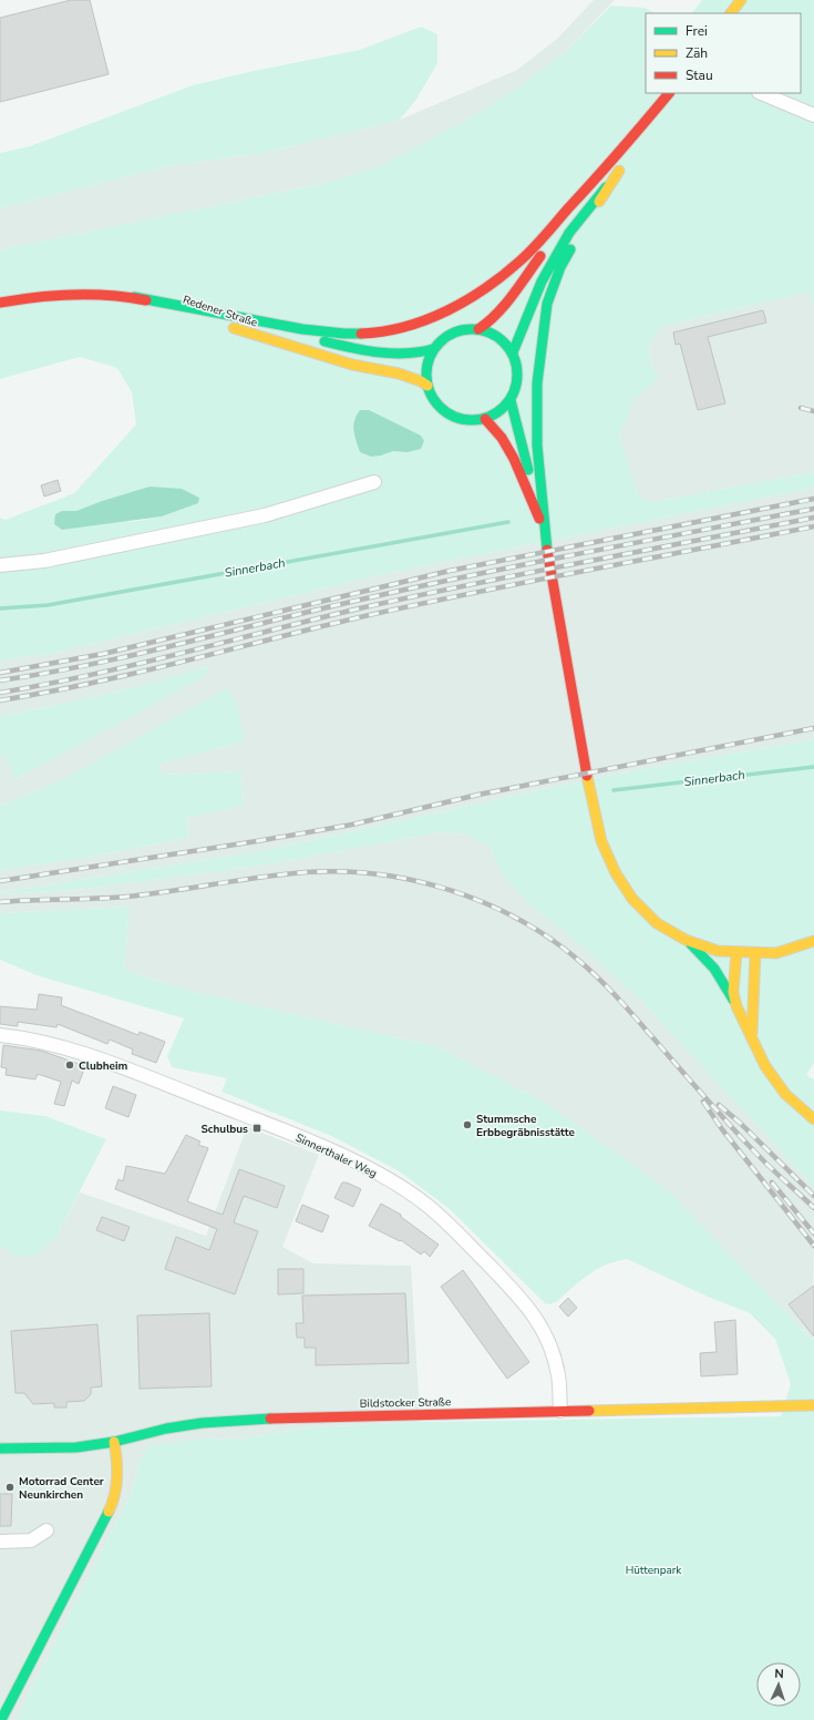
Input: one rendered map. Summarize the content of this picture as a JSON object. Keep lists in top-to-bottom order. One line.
{"streets":{"main road":["Redener Straße","Bildstocker Straße"],"street":["Sinnerthaler Weg"]},"crossings":[["Sinnerthaler Weg","Bildstocker Straße"]],"water":["Sinnerbach"],"parks":["Hüttenpark"],"places":{"other":["Clubheim","Stummsche Erbbegräbnisstätte","Motorrad Center Neunkirchen"],"transit":["Schulbus"]},"legend":["Frei","Zäh","Stau"],"north":"top"}
